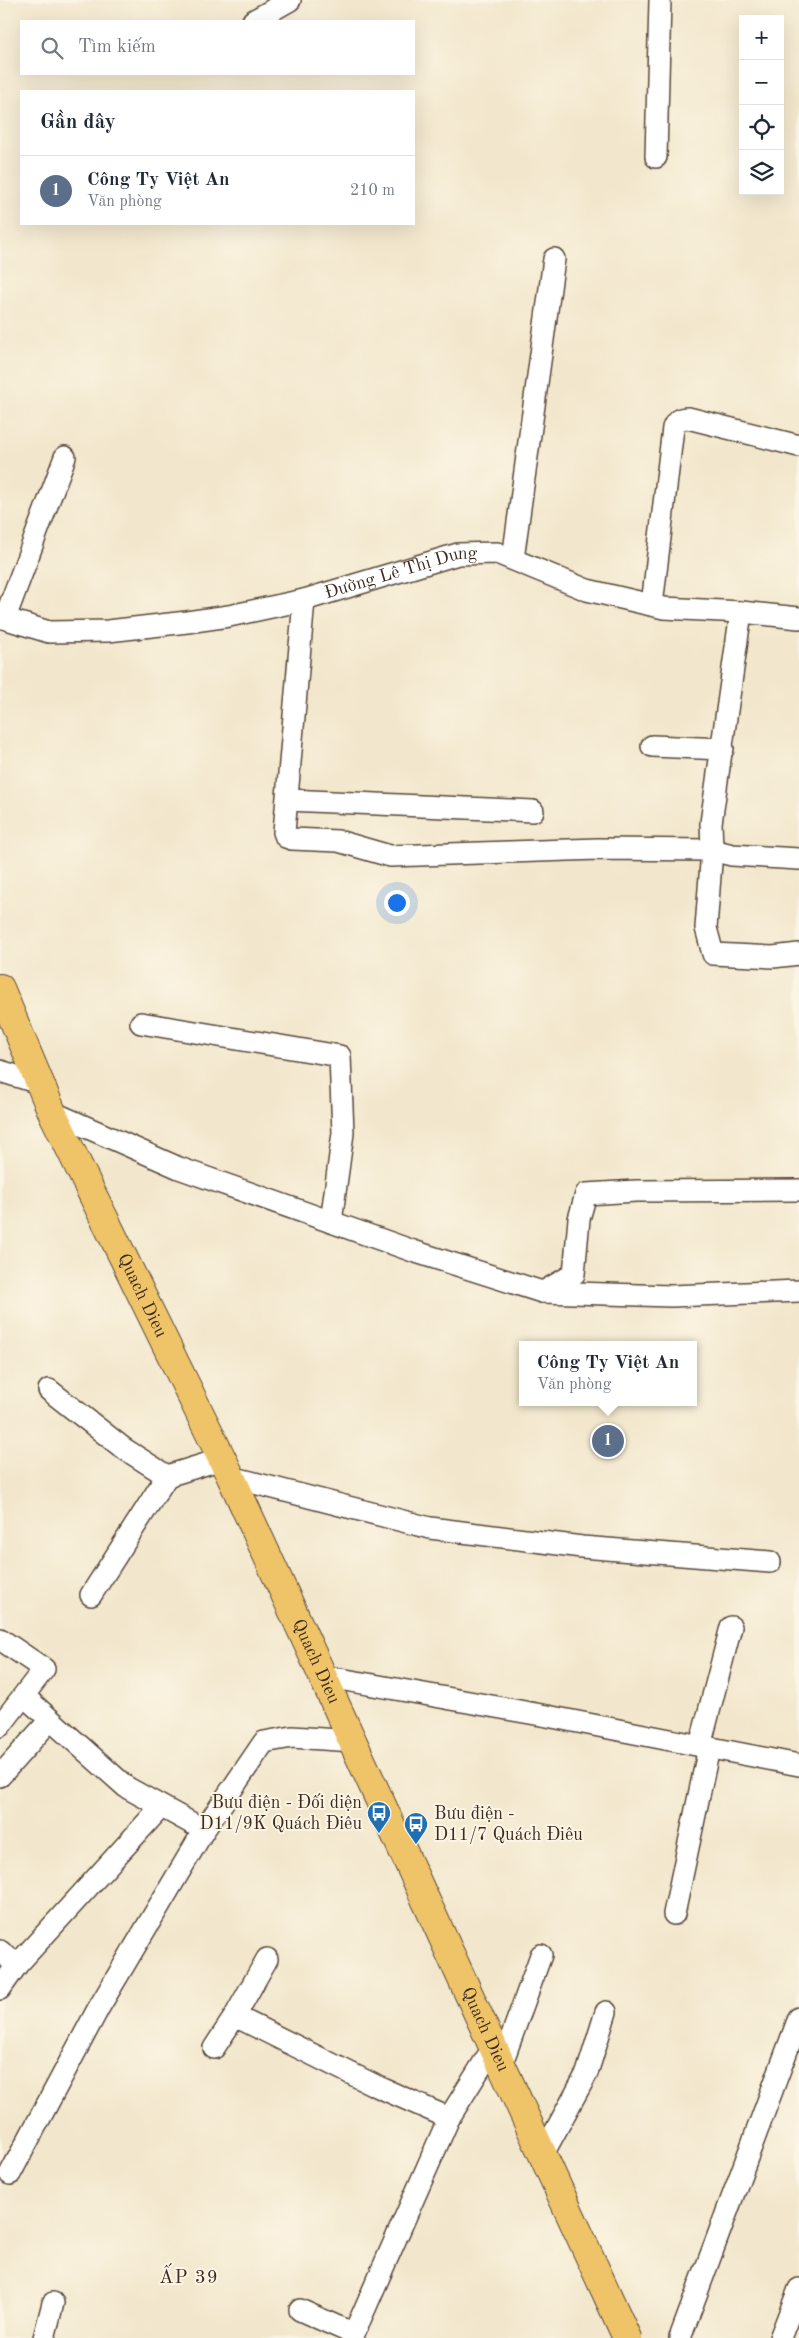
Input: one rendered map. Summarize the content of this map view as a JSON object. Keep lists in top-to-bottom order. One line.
{"streets":{"main road":["Quach Dieu"],"street":["Đường Lê Thị Dung"]},"districts":["ẤP 39"],"places":{"bus stop":["Bưu điện - Đối diện D11/9K Quách Điêu","Bưu điện - D11/7 Quách Điêu"]},"page":{"map_buttons":["+","−"],"search":"Tìm kiếm","heading":"Gần đây","list":[{"mark":"1","name":"Công Ty Việt An","note":"Văn phòng","value":"210 m"}],"popup":["Công Ty Việt An","Văn phòng"],"pins":"1"}}
